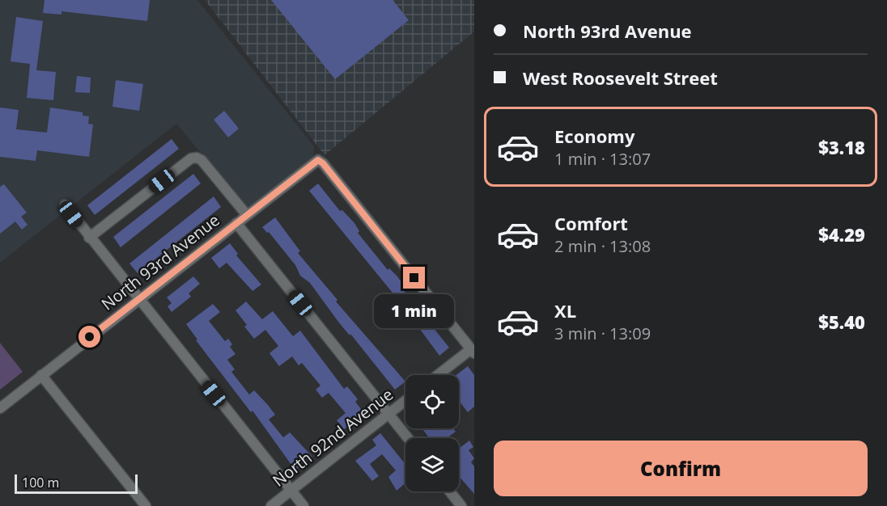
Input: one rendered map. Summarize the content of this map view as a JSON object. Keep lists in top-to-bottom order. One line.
{"streets":{"street":["North 93rd Avenue","North 92nd Avenue"]},"scale_bar":"100 m","page":{"banner":["North 93rd Avenue","West Roosevelt Street"],"list":[{"name":"Economy","note":"1 min · 13:07","value":"$3.18"},{"name":"Comfort","note":"2 min · 13:08","value":"$4.29"},{"name":"XL","note":"3 min · 13:09","value":"$5.40"}],"bubble":"1 min","buttons":"Confirm","scale":"100 m"}}
